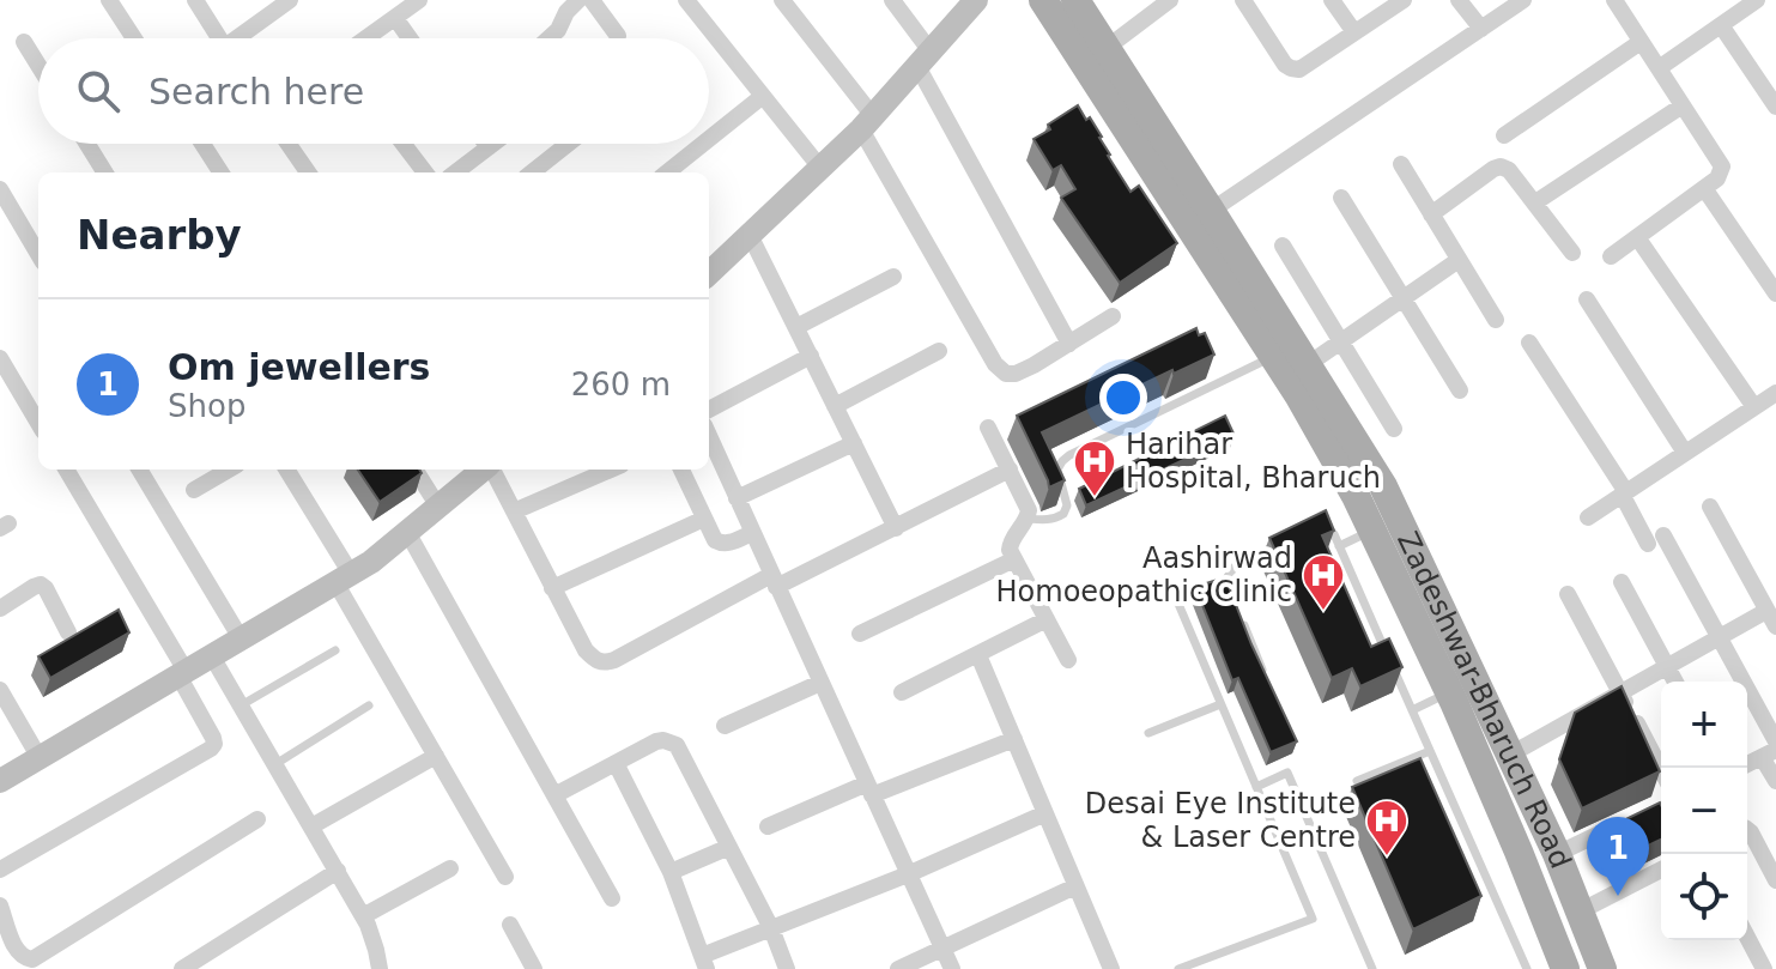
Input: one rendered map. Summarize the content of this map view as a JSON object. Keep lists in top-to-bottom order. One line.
{"streets":{"main road":["Zadeshwar-Bharuch Road"]},"places":{"hospital":["Harihar Hospital, Bharuch","Aashirwad Homoeopathic Clinic","Desai Eye Institute & Laser Centre"]},"page":{"search":"Search here","heading":"Nearby","list":[{"mark":"1","name":"Om jewellers","note":"Shop","value":"260 m"}],"map_buttons":["+","−"],"pins":"1"}}
